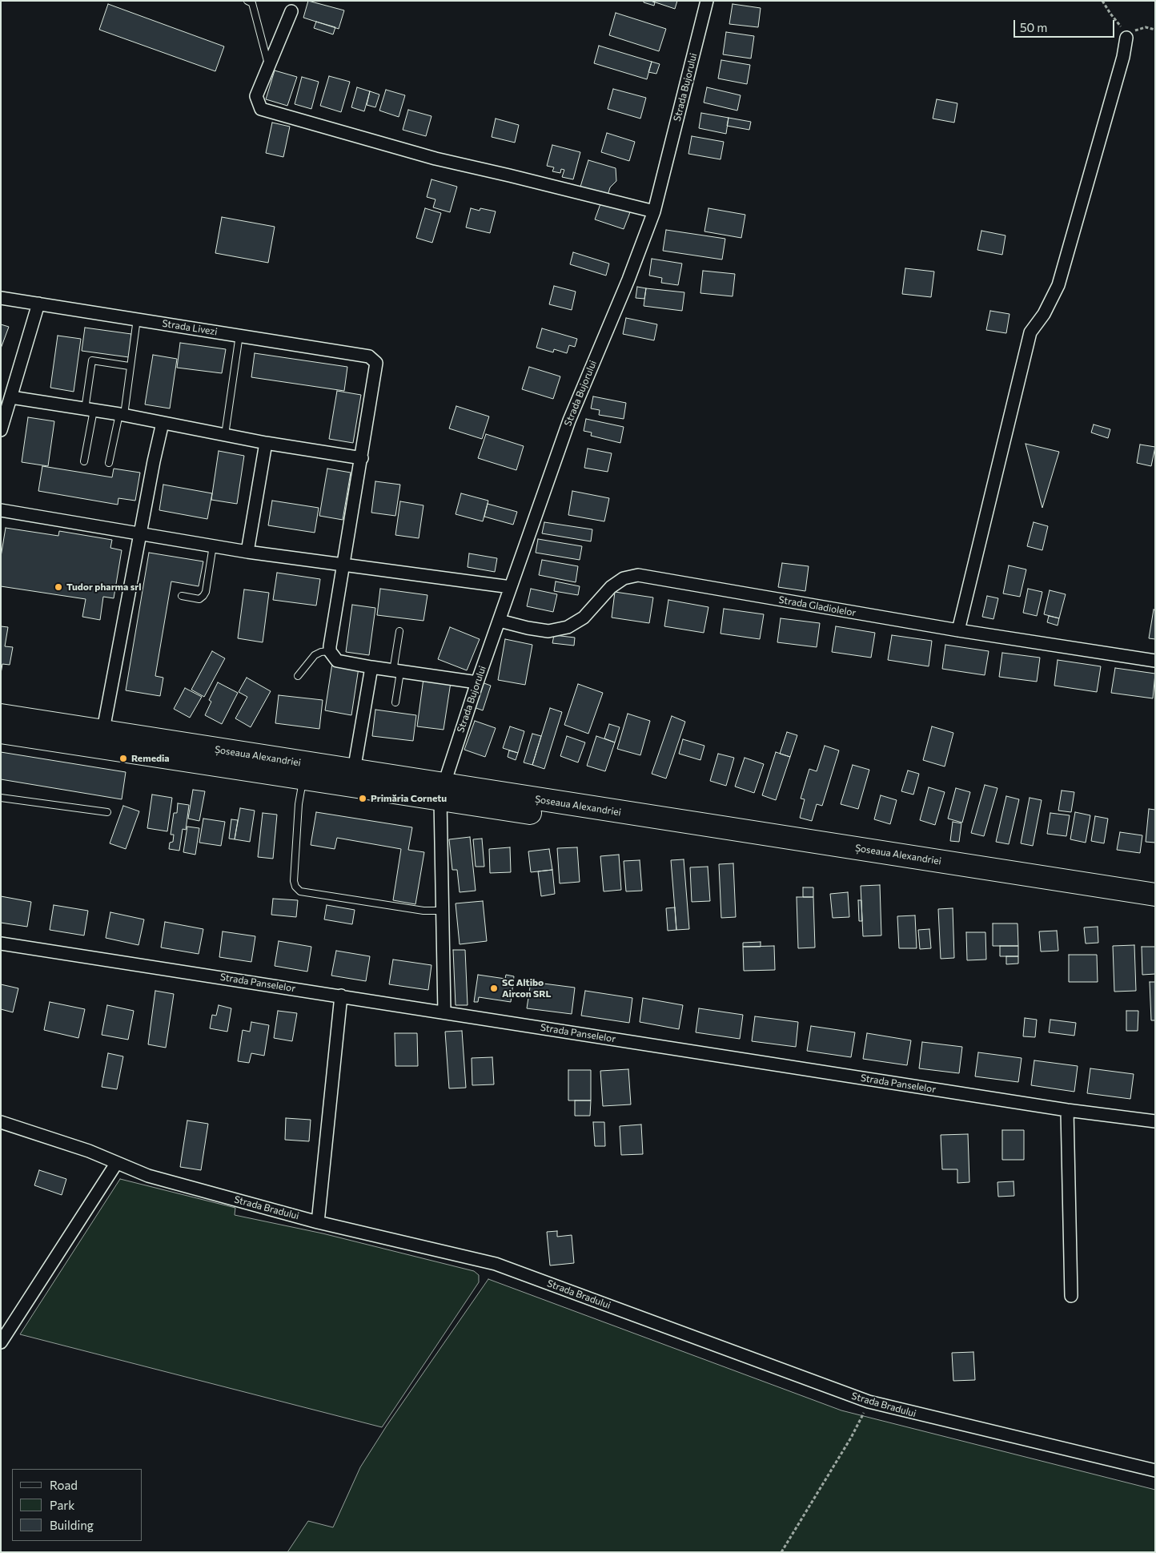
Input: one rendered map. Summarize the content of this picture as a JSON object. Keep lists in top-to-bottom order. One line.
{"streets":{"highway":["Șoseaua Alexandriei"],"street":["Strada Bujorului","Strada Livezi","Strada Gladiolelor","Strada Panselelor","Strada Bradului"]},"crossings":[["Strada Bujorului","Strada Gladiolelor"],["Strada Bujorului","Șoseaua Alexandriei"],["Strada Bujorului","Strada Panselelor"]],"places":["Tudor pharma srl","Remedia","Primăria Cornetu","SC Altibo Aircon SRL"],"legend":["Road","Park","Building"],"scale_bar":"50 m"}
